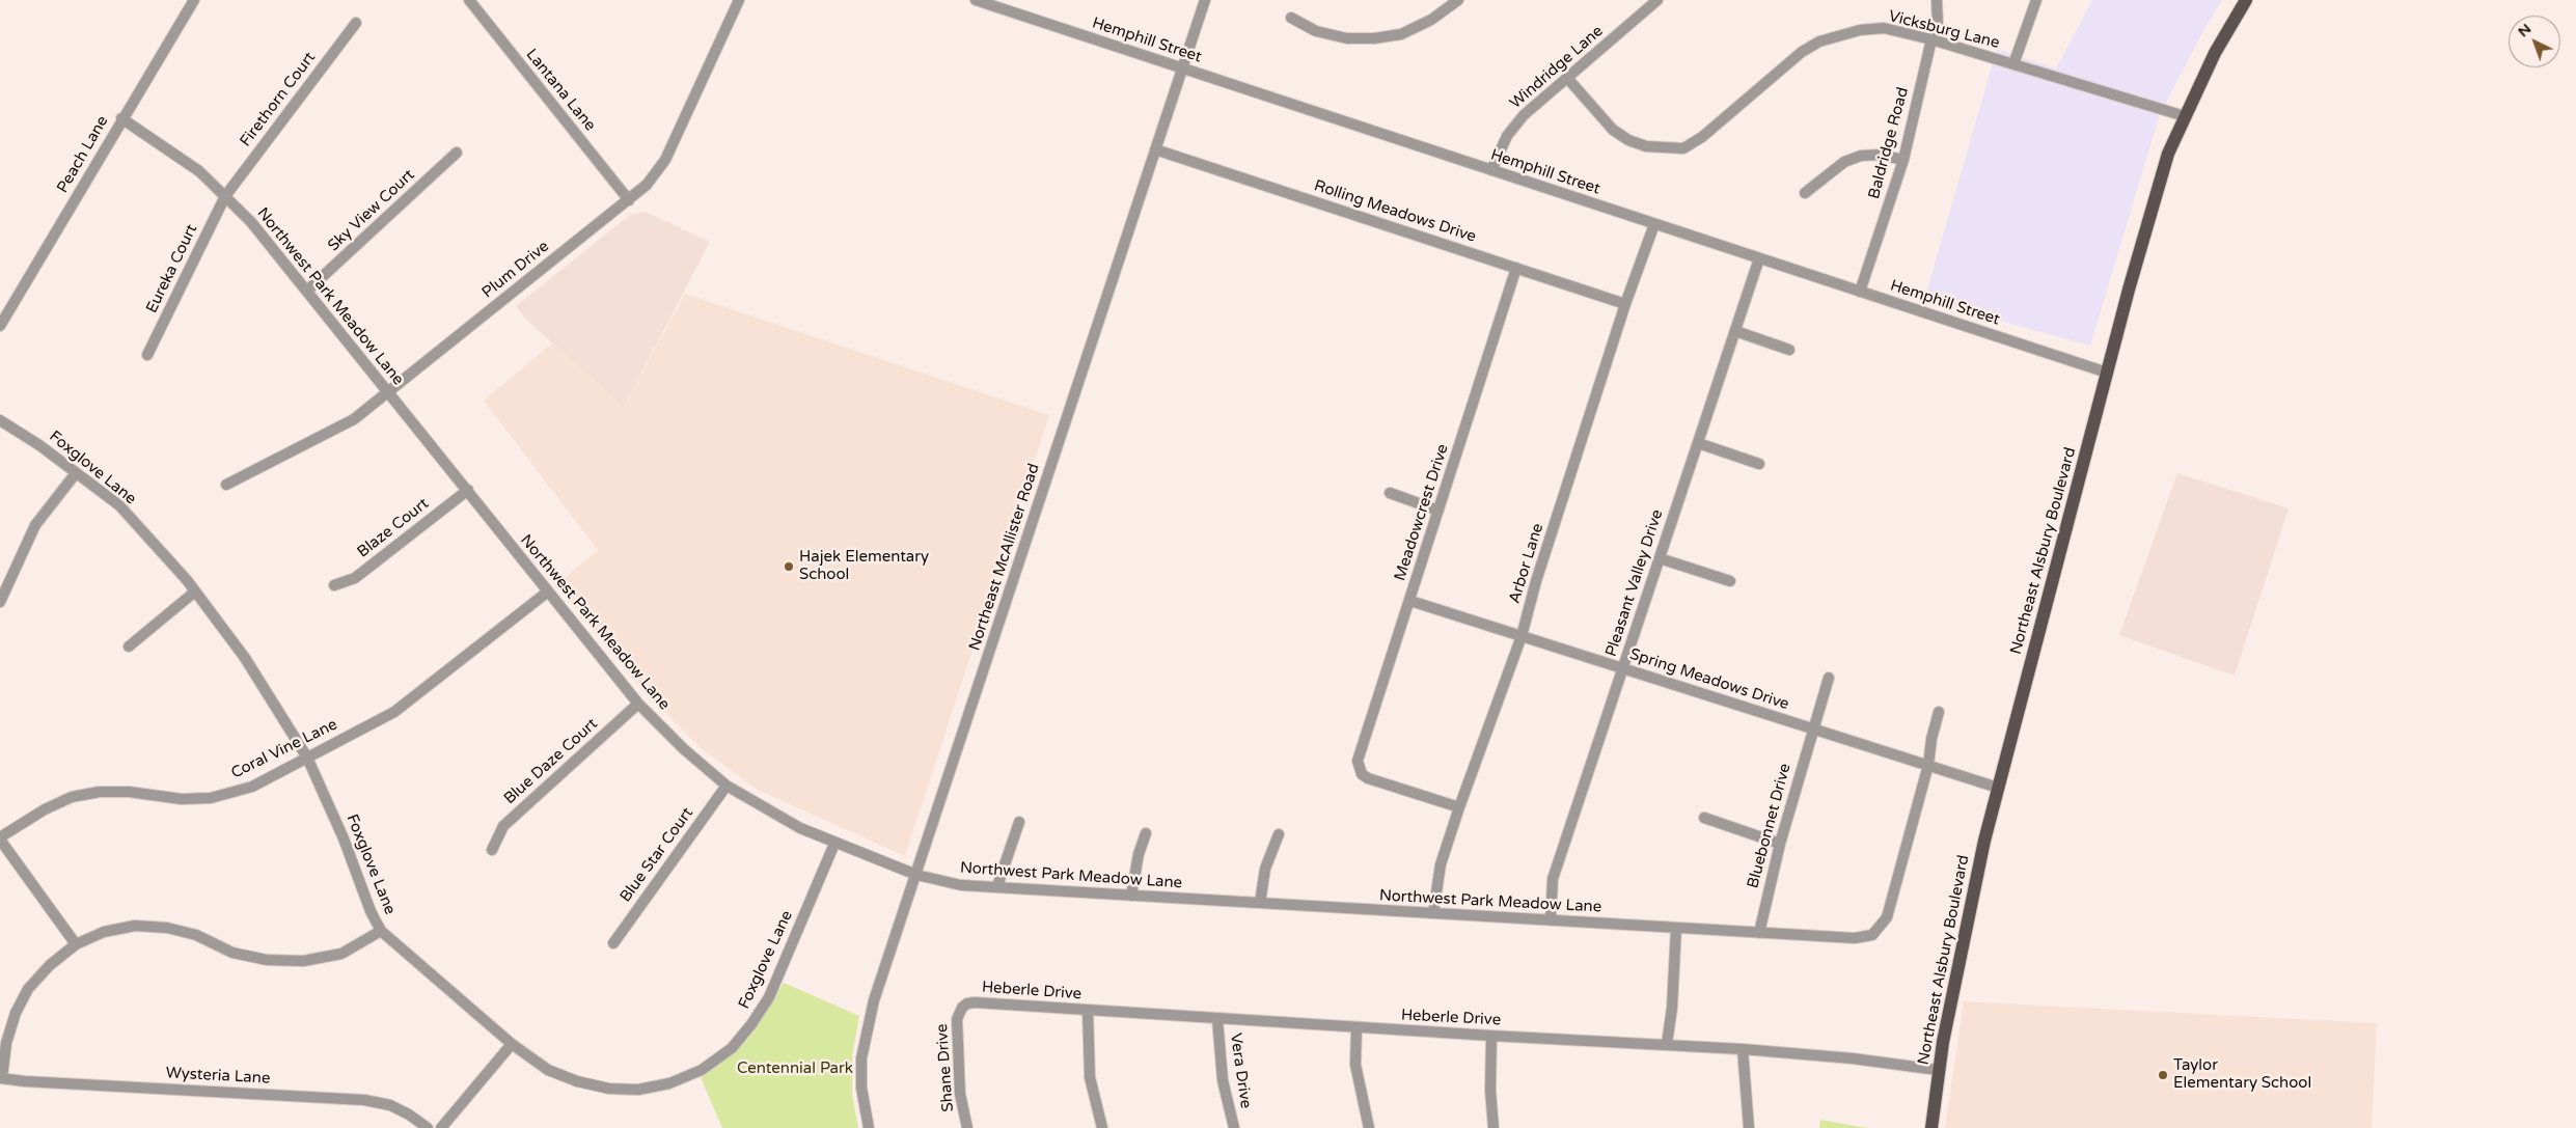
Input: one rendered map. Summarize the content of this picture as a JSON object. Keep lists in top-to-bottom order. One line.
{"streets":{"main road":["Northeast Alsbury Boulevard"],"street":["Vicksburg Lane","Hemphill Street","Windridge Lane","Lantana Lane","Firethorn Court","Baldridge Road","Peach Lane","Sky View Court","Rolling Meadows Drive","Eureka Court","Plum Drive","Northwest Park Meadow Lane","Foxglove Lane","Meadowcrest Drive","Blaze Court","Northeast McAllister Road","Arbor Lane","Pleasant Valley Drive","Spring Meadows Drive","Coral Vine Lane","Blue Daze Court","Bluebonnet Drive","Blue Star Court","Heberle Drive","Shane Drive","Vera Drive","Wysteria Lane"]},"crossings":[["Vicksburg Lane","Windridge Lane"],["Vicksburg Lane","Baldridge Road"],["Vicksburg Lane","Northeast Alsbury Boulevard"],["Hemphill Street","Windridge Lane"],["Hemphill Street","Baldridge Road"],["Hemphill Street","Northeast Alsbury Boulevard"],["Hemphill Street","Northeast McAllister Road"],["Hemphill Street","Arbor Lane"],["Hemphill Street","Pleasant Valley Drive"],["Lantana Lane","Plum Drive"],["Firethorn Court","Eureka Court"],["Firethorn Court","Northwest Park Meadow Lane"],["Peach Lane","Northwest Park Meadow Lane"],["Sky View Court","Northwest Park Meadow Lane"],["Rolling Meadows Drive","Meadowcrest Drive"],["Rolling Meadows Drive","Northeast McAllister Road"],["Rolling Meadows Drive","Arbor Lane"],["Eureka Court","Northwest Park Meadow Lane"],["Plum Drive","Northwest Park Meadow Lane"],["Northwest Park Meadow Lane","Foxglove Lane"],["Northwest Park Meadow Lane","Blaze Court"],["Northwest Park Meadow Lane","Northeast McAllister Road"],["Northwest Park Meadow Lane","Arbor Lane"],["Northwest Park Meadow Lane","Pleasant Valley Drive"],["Northwest Park Meadow Lane","Spring Meadows Drive"],["Northwest Park Meadow Lane","Coral Vine Lane"],["Northwest Park Meadow Lane","Blue Daze Court"],["Northwest Park Meadow Lane","Bluebonnet Drive"],["Northwest Park Meadow Lane","Blue Star Court"],["Foxglove Lane","Coral Vine Lane"],["Meadowcrest Drive","Arbor Lane"],["Meadowcrest Drive","Spring Meadows Drive"],["Northeast Alsbury Boulevard","Spring Meadows Drive"],["Northeast Alsbury Boulevard","Heberle Drive"],["Arbor Lane","Spring Meadows Drive"],["Pleasant Valley Drive","Spring Meadows Drive"],["Spring Meadows Drive","Bluebonnet Drive"],["Heberle Drive","Shane Drive"],["Heberle Drive","Vera Drive"]],"parks":["Centennial Park"],"places":["Hajek Elementary School","Taylor Elementary School"],"north":"top left"}
